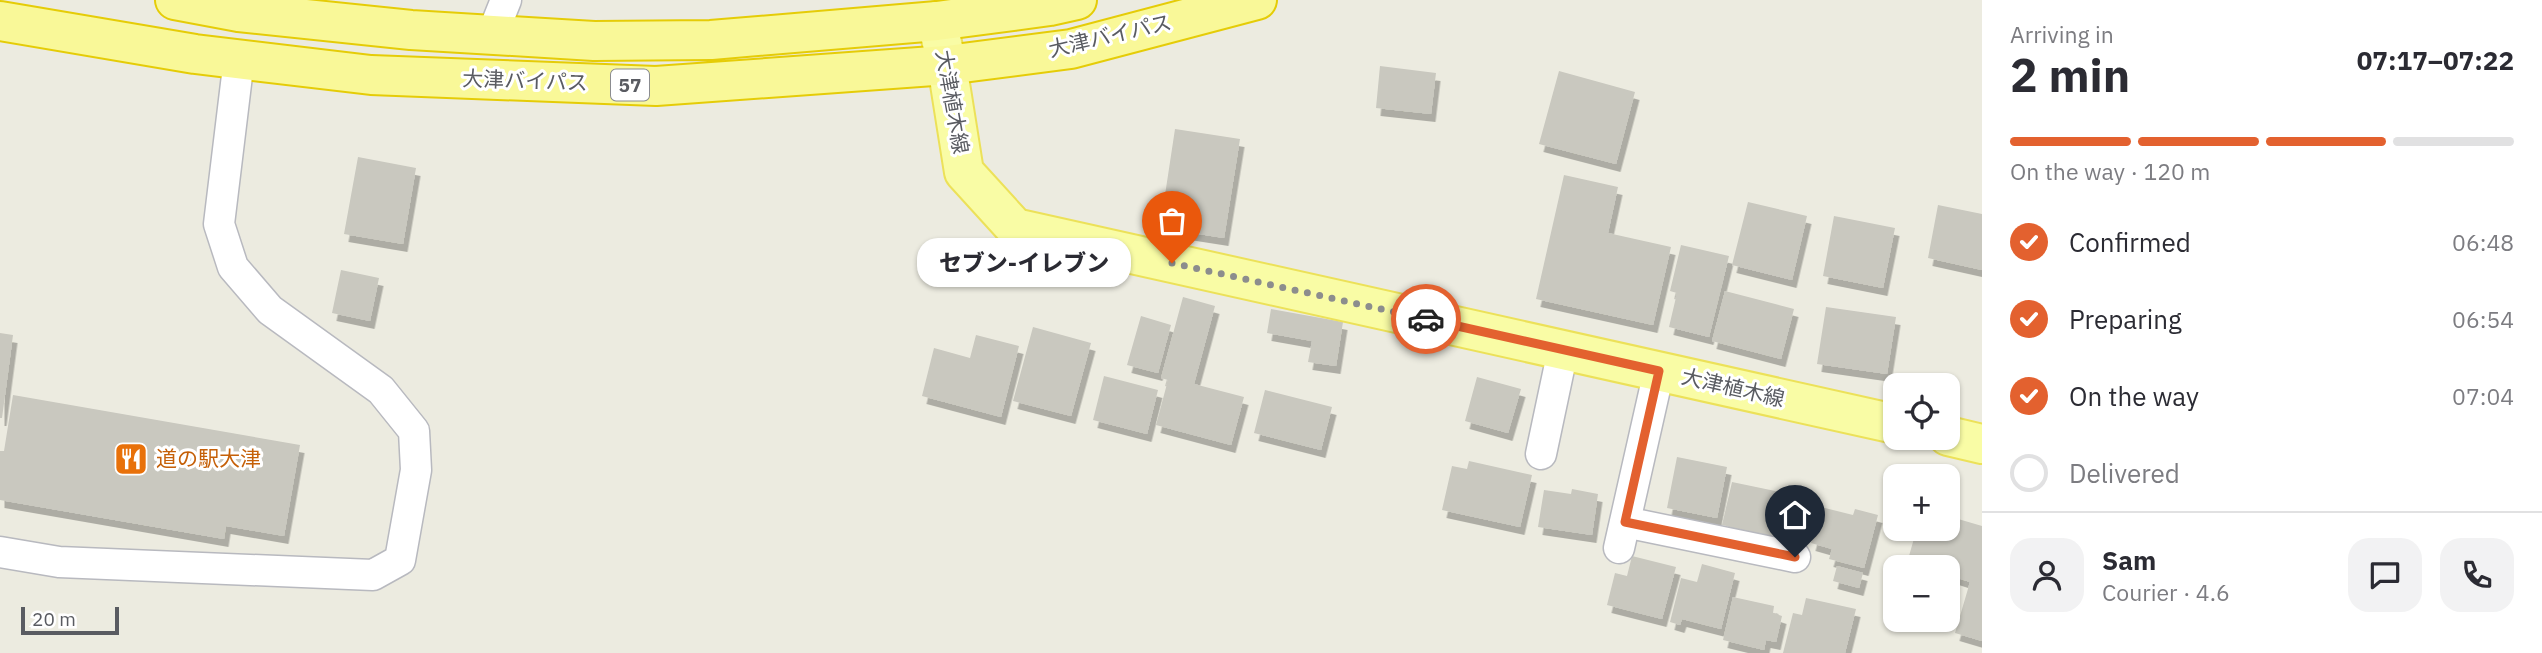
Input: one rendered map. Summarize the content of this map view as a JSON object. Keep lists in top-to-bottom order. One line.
{"streets":{"highway":["大津バイパス","57"],"main road":["大津植木線"]},"crossings":[["大津バイパス","大津植木線"]],"places":{"other":["セブン-イレブン"],"restaurant":["道の駅大津"]},"scale_bar":"20 m","page":{"heading":["2 min","Arriving in","07:17–07:22"],"panel":["Sam","Courier · 4.6"],"bar":"On the way · 120 m","list":[["Confirmed","06:48"],["Preparing","06:54"],["On the way","07:04"],"Delivered"],"bubble":"セブン-イレブン","map_buttons":["+","−"],"scale":"20 m"}}
